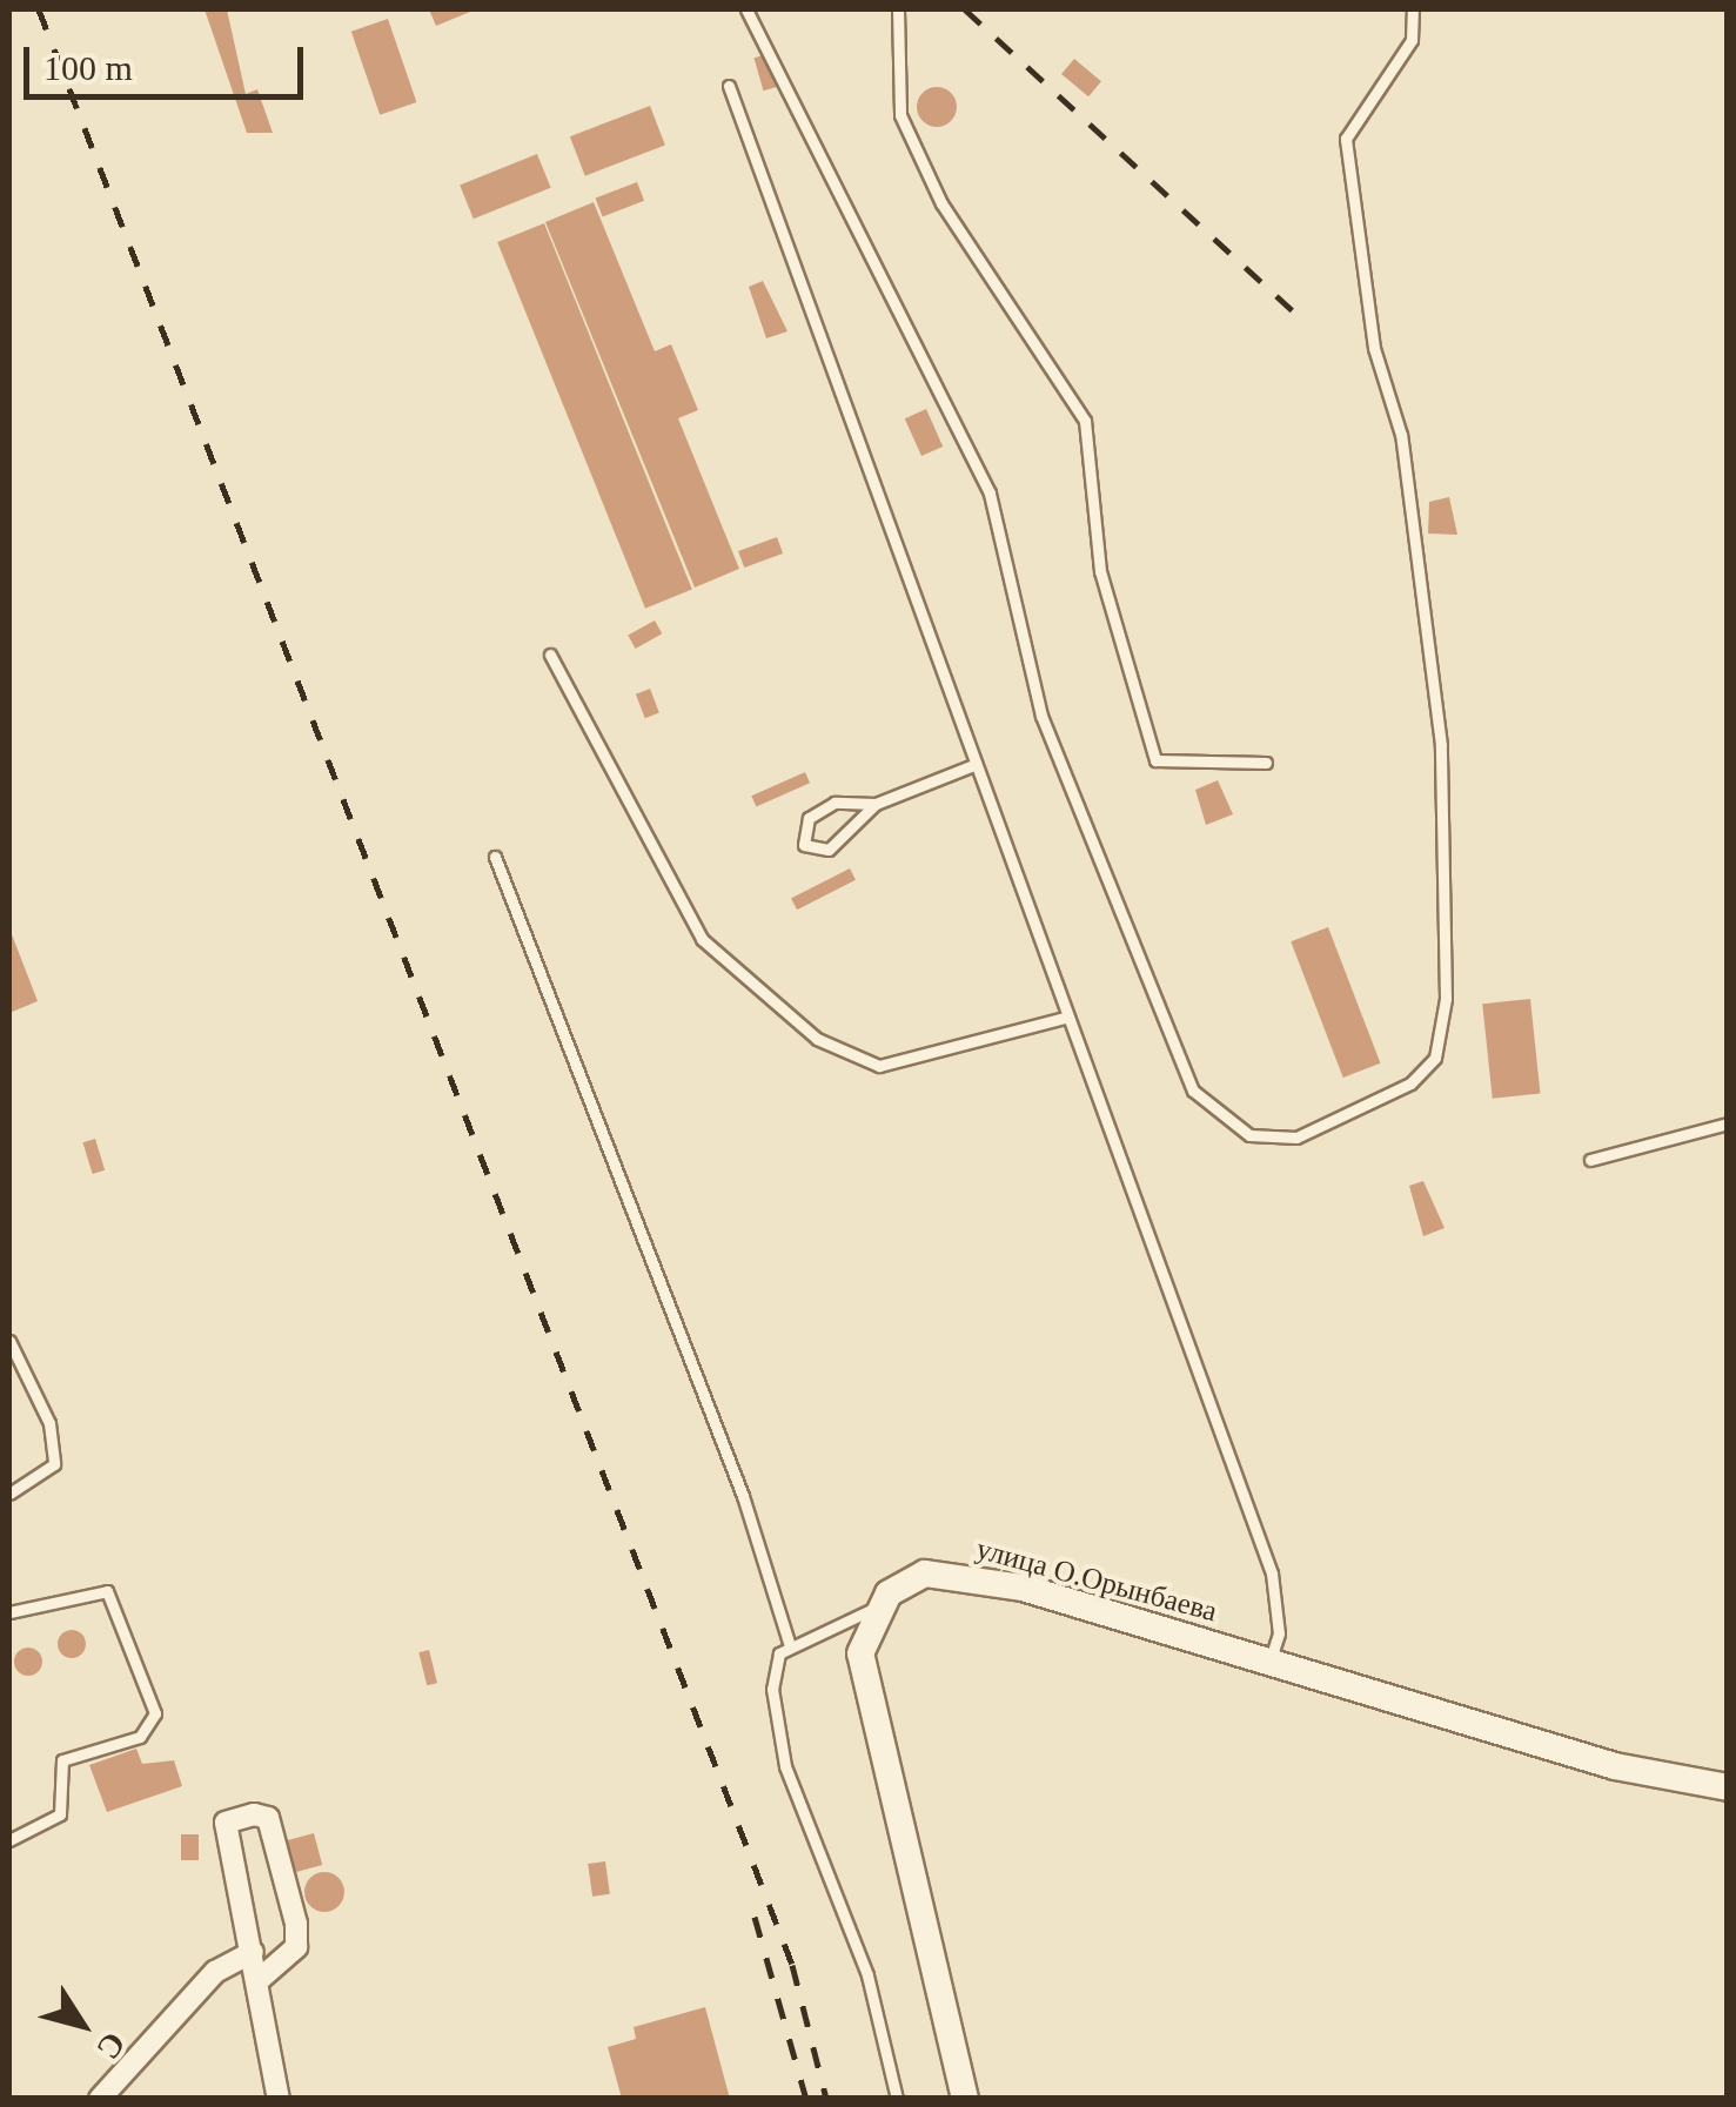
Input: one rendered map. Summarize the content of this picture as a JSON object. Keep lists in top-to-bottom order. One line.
{"streets":{"street":["улица О.Орынбаева"]},"scale_bar":"100 m","north":"bottom right"}
